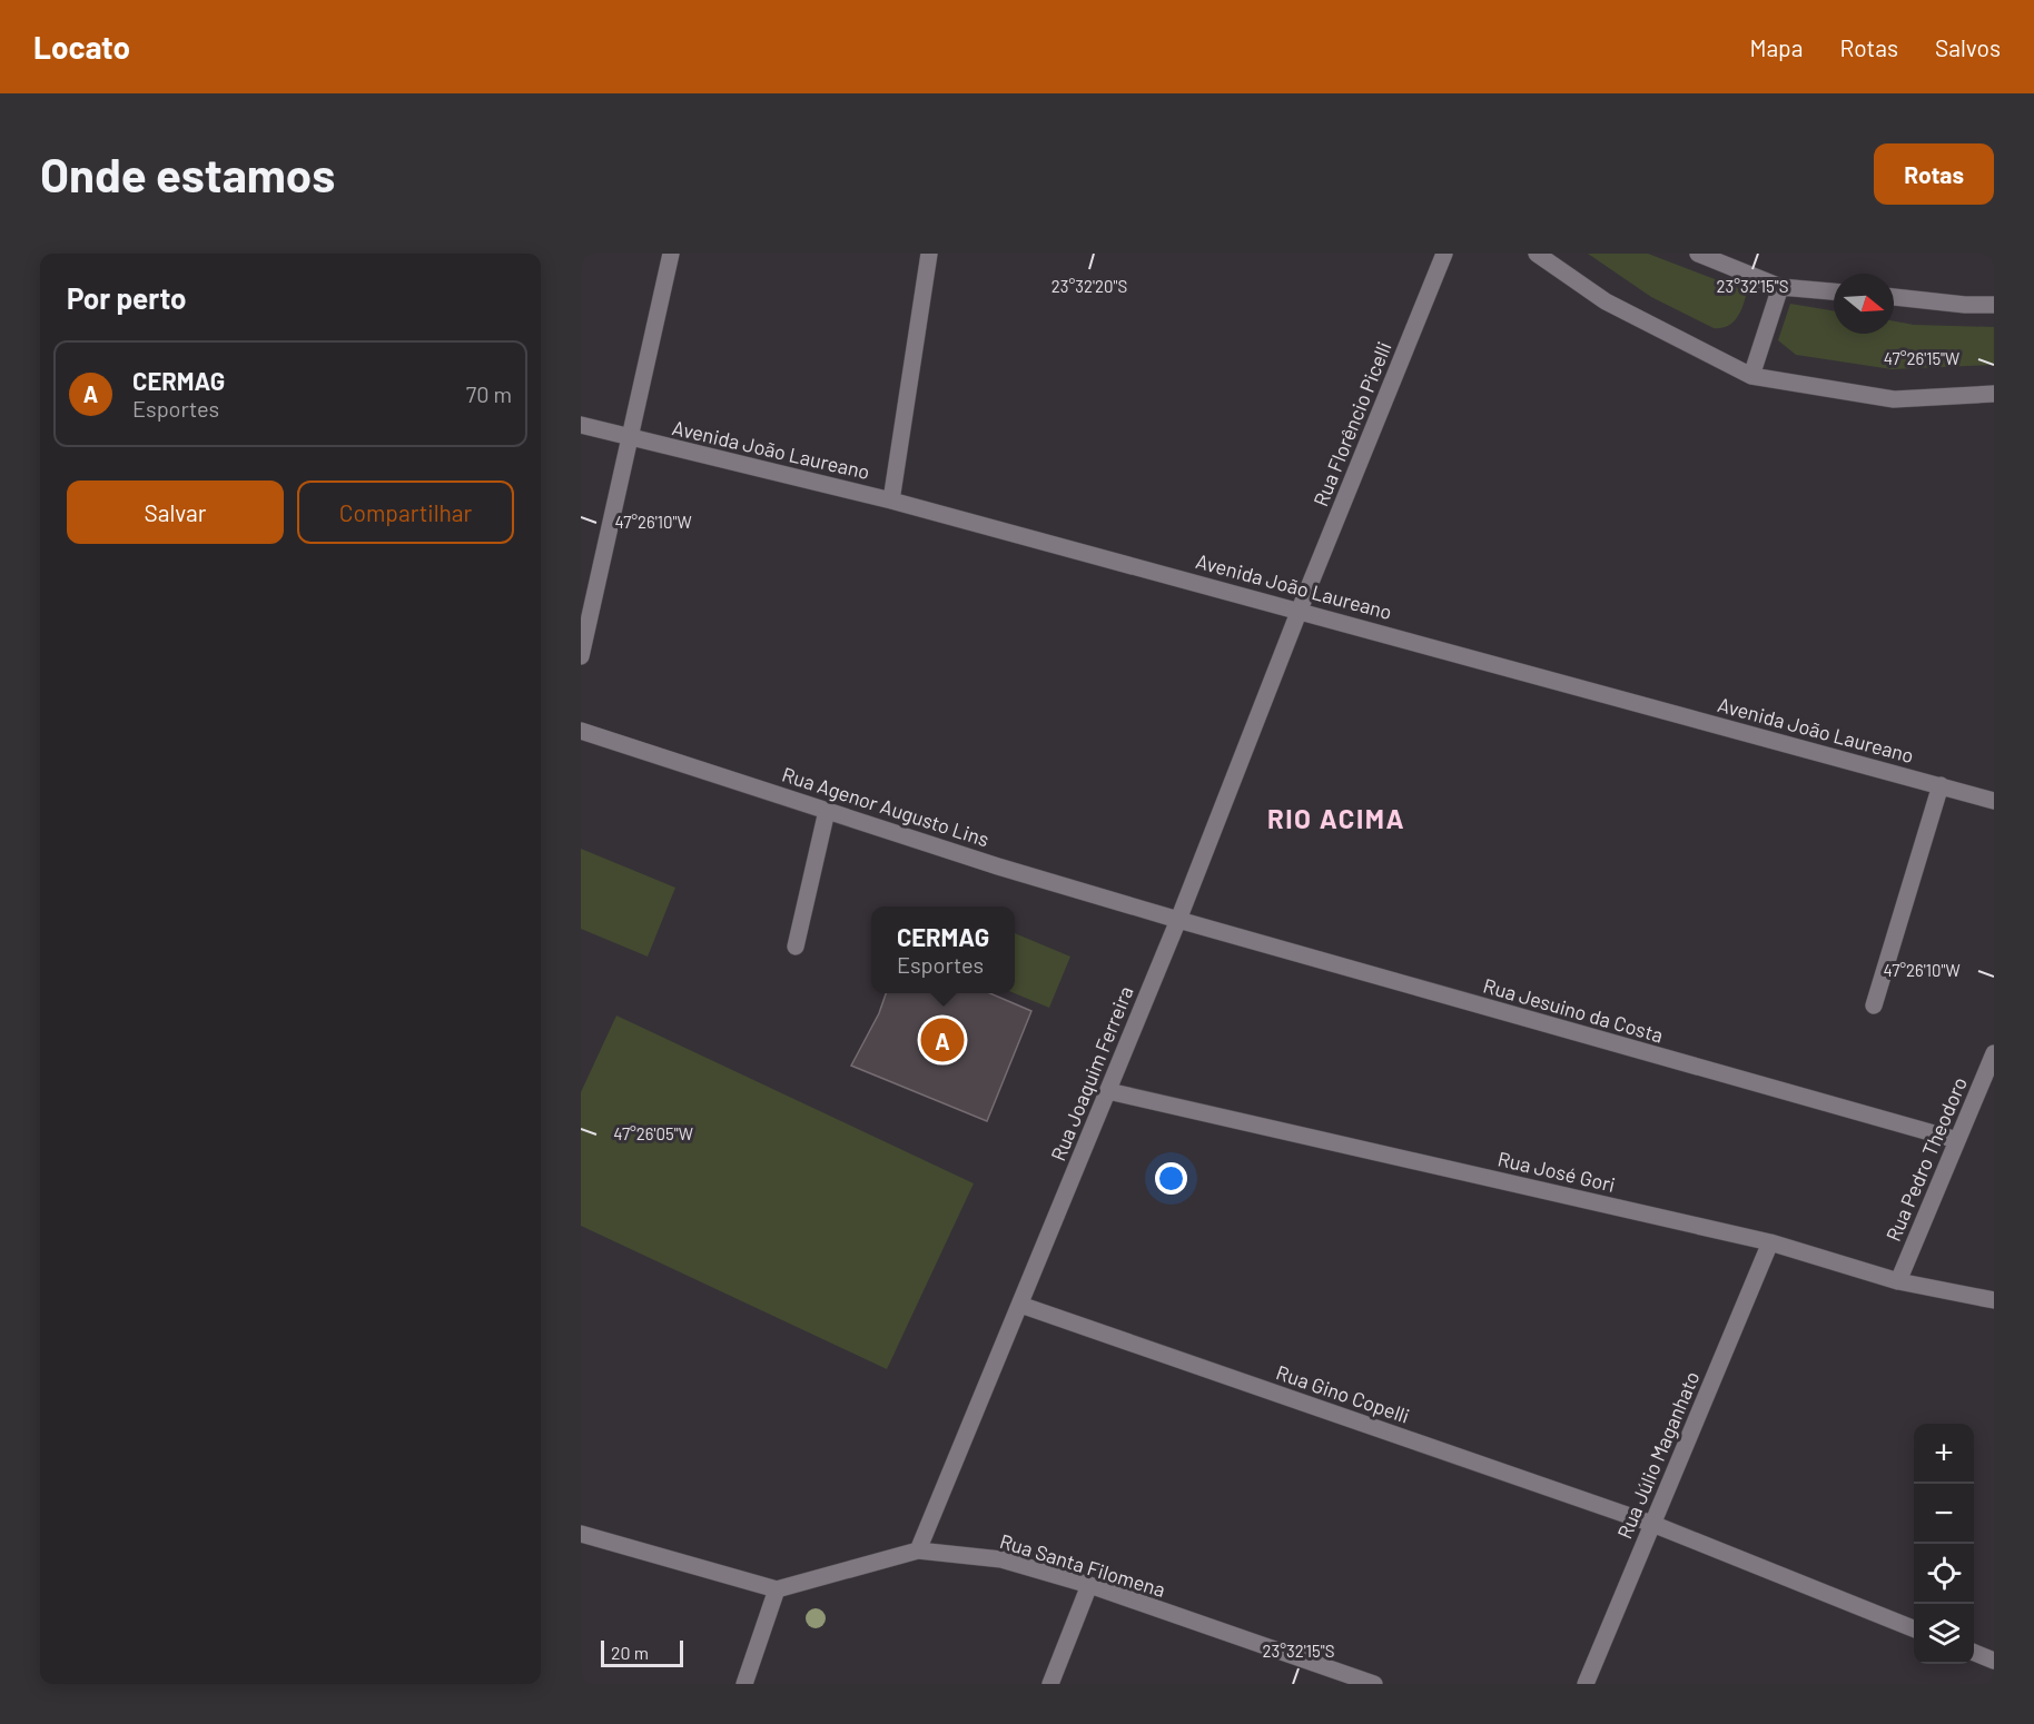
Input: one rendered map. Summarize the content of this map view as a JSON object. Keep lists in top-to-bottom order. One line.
{"streets":{"street":["Rua Florêncio Picelli","Avenida João Laureano","Rua Agenor Augusto Lins","Rua Jesuino da Costa","Rua Joaquim Ferreira","Rua Pedro Theodoro","Rua José Gori","Rua Gino Copelli","Rua Júlio Maganhato","Rua Santa Filomena"]},"crossings":[["Rua Florêncio Picelli","Avenida João Laureano"],["Rua Florêncio Picelli","Rua Joaquim Ferreira"],["Avenida João Laureano","Rua Joaquim Ferreira"],["Rua Agenor Augusto Lins","Rua Jesuino da Costa"],["Rua Agenor Augusto Lins","Rua Joaquim Ferreira"],["Rua Jesuino da Costa","Rua Joaquim Ferreira"],["Rua Jesuino da Costa","Rua Pedro Theodoro"],["Rua Joaquim Ferreira","Rua José Gori"],["Rua Joaquim Ferreira","Rua Gino Copelli"],["Rua Joaquim Ferreira","Rua Santa Filomena"],["Rua Pedro Theodoro","Rua José Gori"],["Rua José Gori","Rua Júlio Maganhato"],["Rua Gino Copelli","Rua Júlio Maganhato"]],"districts":["RIO ACIMA"],"scale_bar":"20 m","north":"right","page":{"header":"Locato","nav":["Mapa","Rotas","Salvos"],"buttons":["Rotas",["Salvar","Compartilhar"]],"title":"Onde estamos","heading":"Por perto","list":[{"mark":"A","name":"CERMAG","note":"Esportes","value":"70 m"}],"popup":["CERMAG","Esportes"],"pins":"A","map_buttons":["+","−"],"scale":"20 m"},"coordinates":["23°32'20\"S","23°32'15\"S","47°26'15\"W","47°26'10\"W","47°26'05\"W"]}
